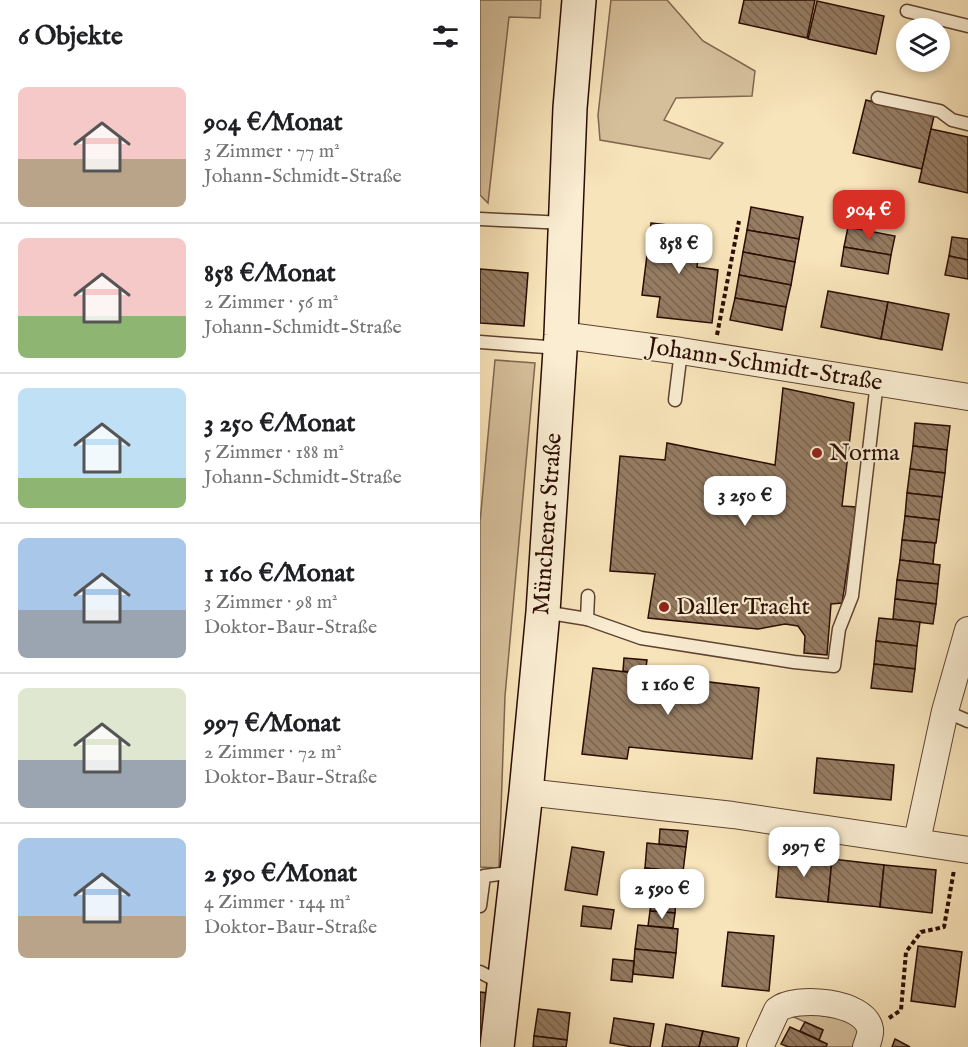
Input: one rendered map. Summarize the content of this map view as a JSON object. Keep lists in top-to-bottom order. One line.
{"streets":{"main road":["Münchener Straße"],"street":["Johann-Schmidt-Straße"]},"crossings":[["Johann-Schmidt-Straße","Münchener Straße"]],"places":["Norma","Daller Tracht"],"page":{"heading":"6 Objekte","list":[{"name":"904 €/Monat","note":"3 Zimmer · 77 m² · Johann-Schmidt-Straße"},{"name":"858 €/Monat","note":"2 Zimmer · 56 m² · Johann-Schmidt-Straße"},{"name":"3 250 €/Monat","note":"5 Zimmer · 188 m² · Johann-Schmidt-Straße"},{"name":"1 160 €/Monat","note":"3 Zimmer · 98 m² · Doktor-Baur-Straße"},{"name":"997 €/Monat","note":"2 Zimmer · 72 m² · Doktor-Baur-Straße"},{"name":"2 590 €/Monat","note":"4 Zimmer · 144 m² · Doktor-Baur-Straße"}],"price":["904 €","858 €","3 250 €","1 160 €","997 €","2 590 €"]}}
